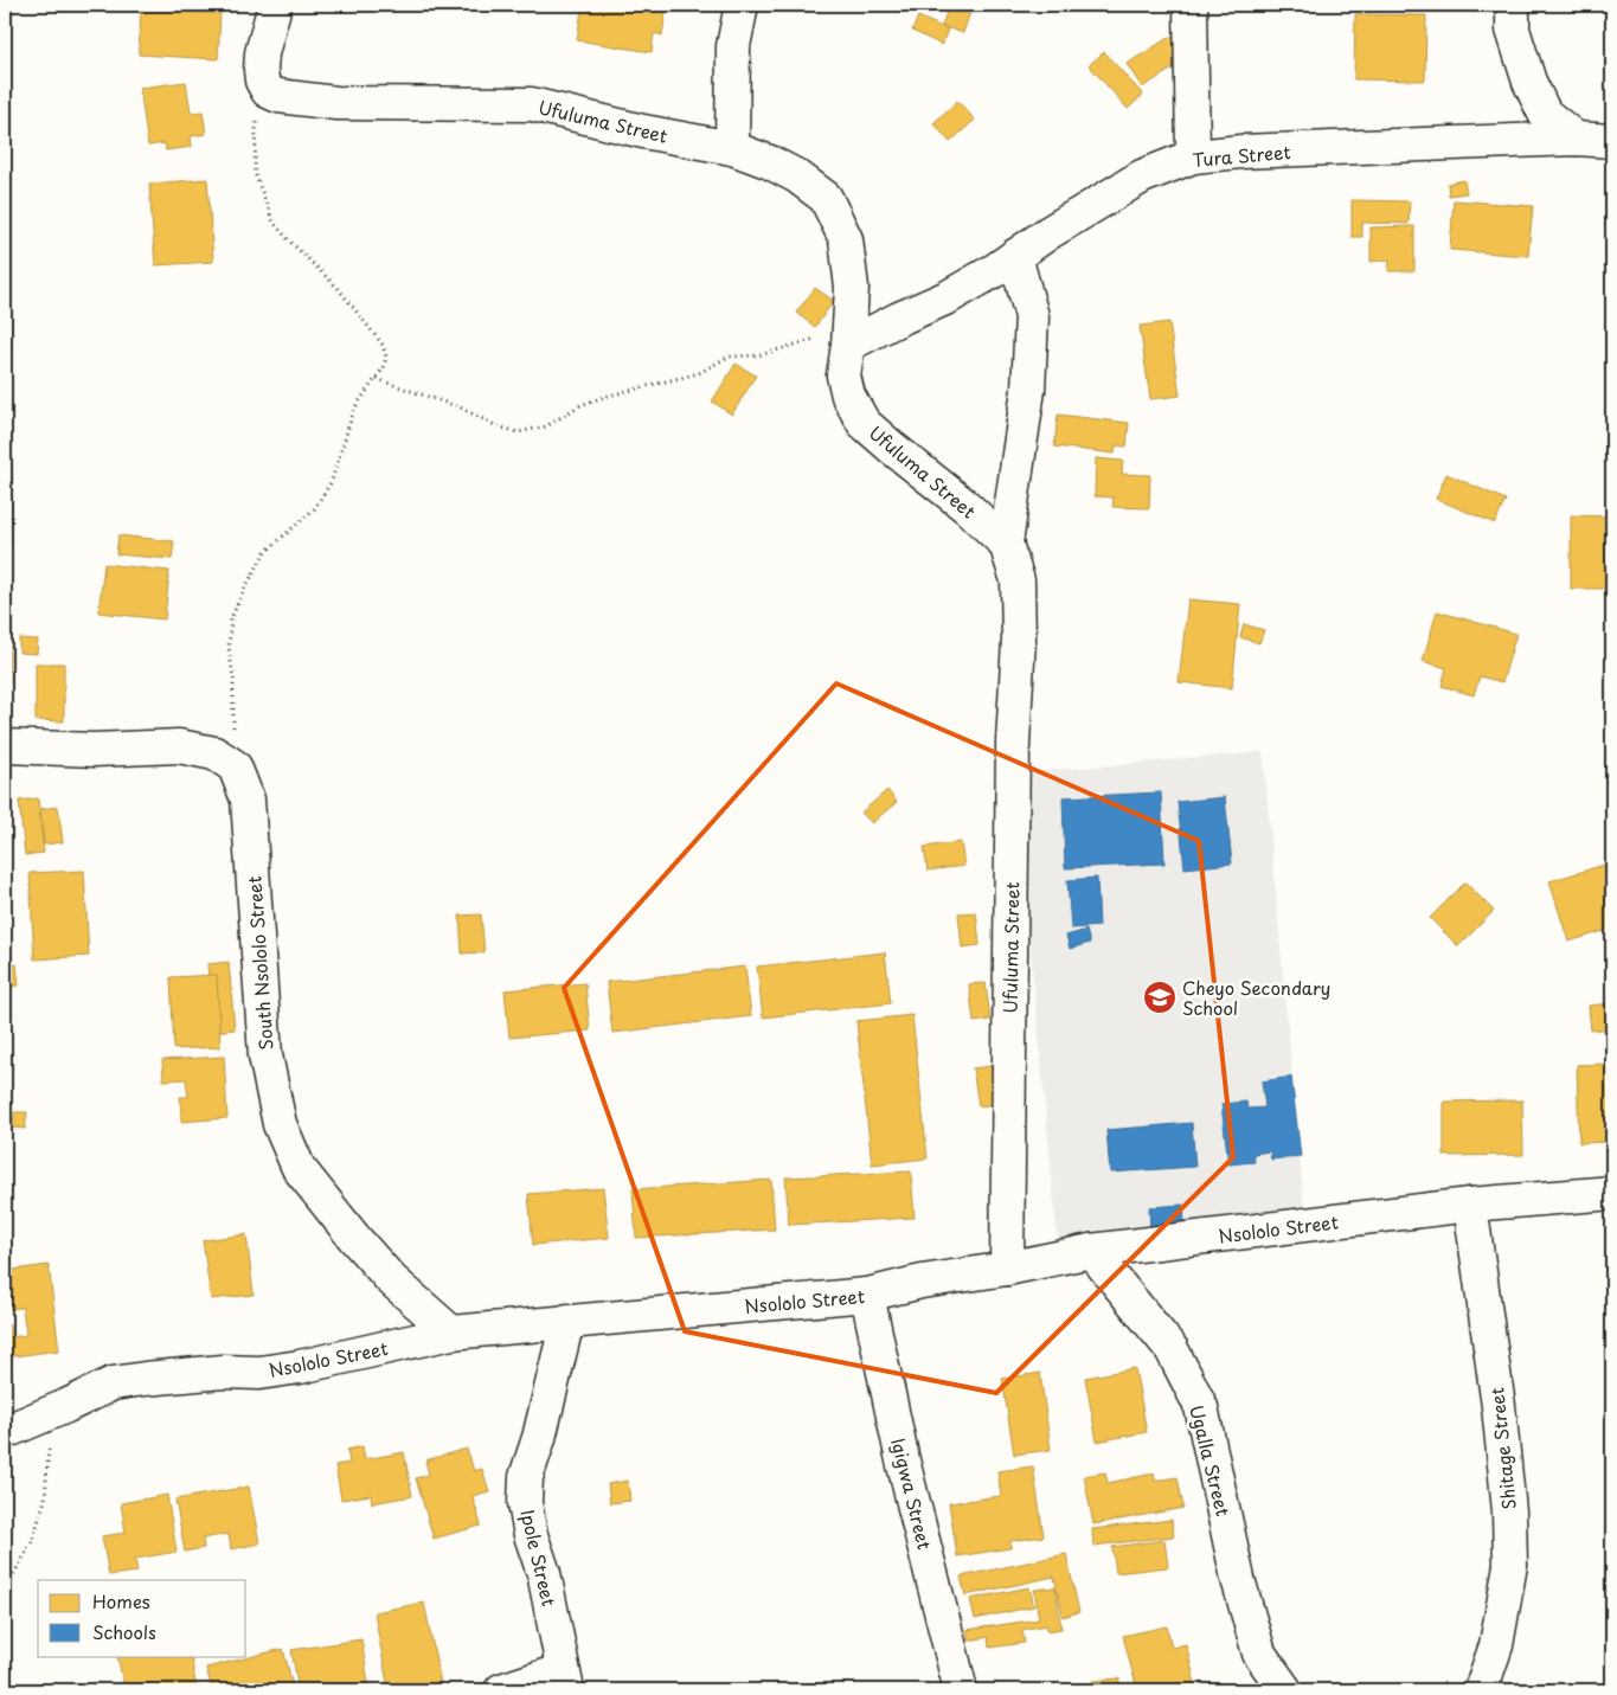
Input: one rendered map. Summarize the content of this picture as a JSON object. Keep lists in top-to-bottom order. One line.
{"streets":{"street":["Ufuluma Street","Tura Street","South Nsololo Street","Nsololo Street","Shitage Street","Ugalla Street","Igigwa Street","Ipole Street"]},"crossings":[["Ufuluma Street","Tura Street"],["Ufuluma Street","Nsololo Street"],["South Nsololo Street","Nsololo Street"],["Nsololo Street","Shitage Street"],["Nsololo Street","Ugalla Street"],["Nsololo Street","Igigwa Street"],["Nsololo Street","Ipole Street"]],"places":{"school or university":["Cheyo Secondary School"]},"legend":["Homes","Schools"]}
